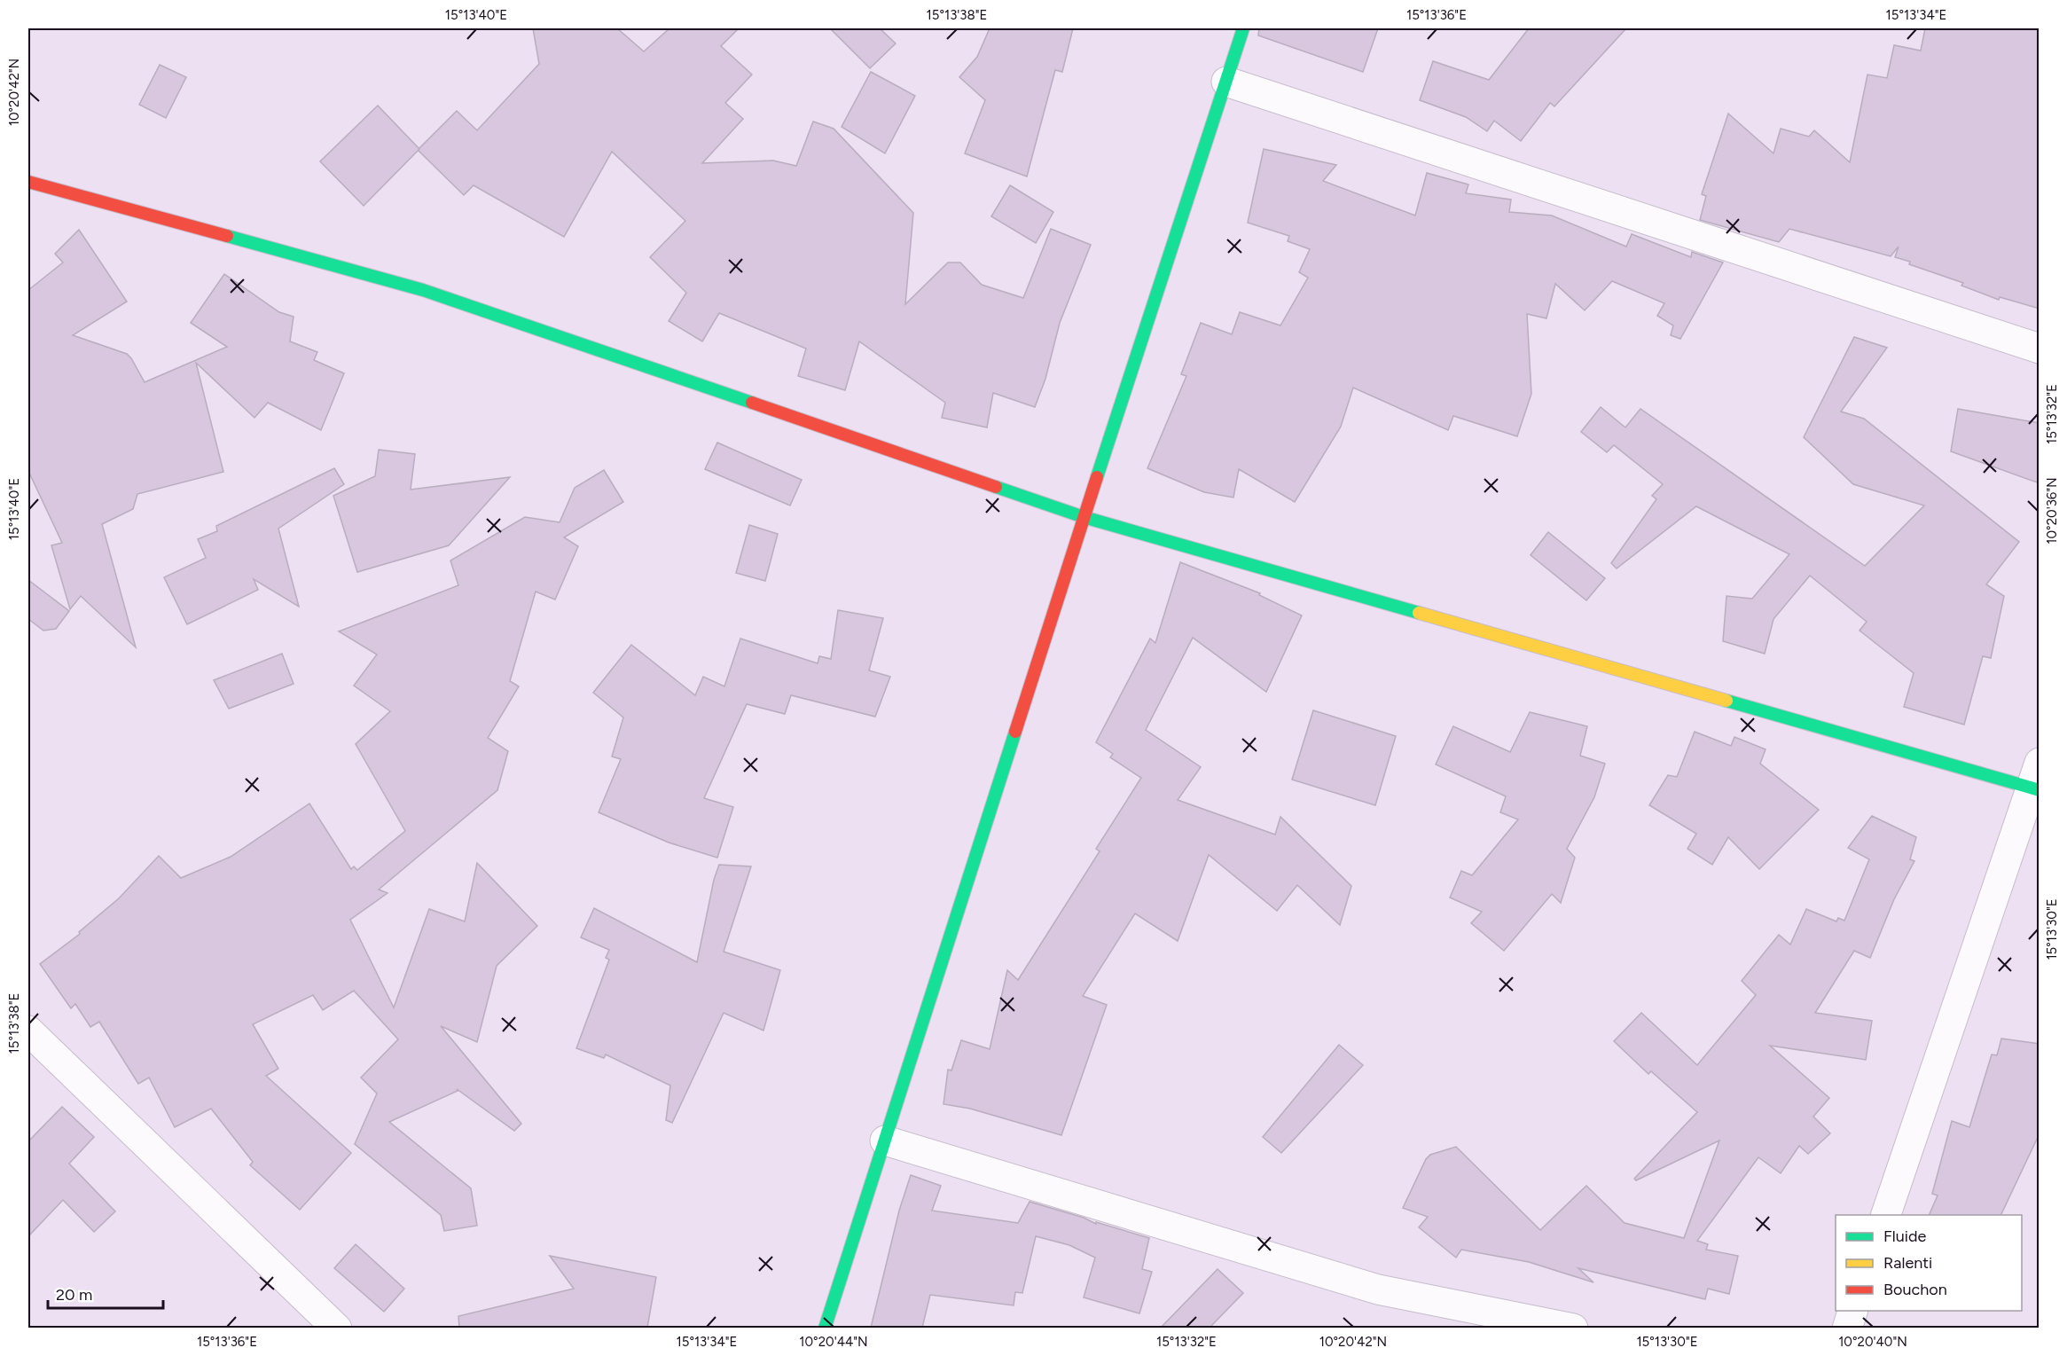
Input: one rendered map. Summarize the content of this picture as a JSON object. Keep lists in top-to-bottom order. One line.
{"legend":["Fluide","Ralenti","Bouchon"],"scale_bar":"20 m","coordinates":["15°13'40\"E","15°13'38\"E","15°13'36\"E","15°13'34\"E","10°20'42\"N","15°13'32\"E","10°20'36\"N","15°13'30\"E","10°20'44\"N","10°20'40\"N"]}
